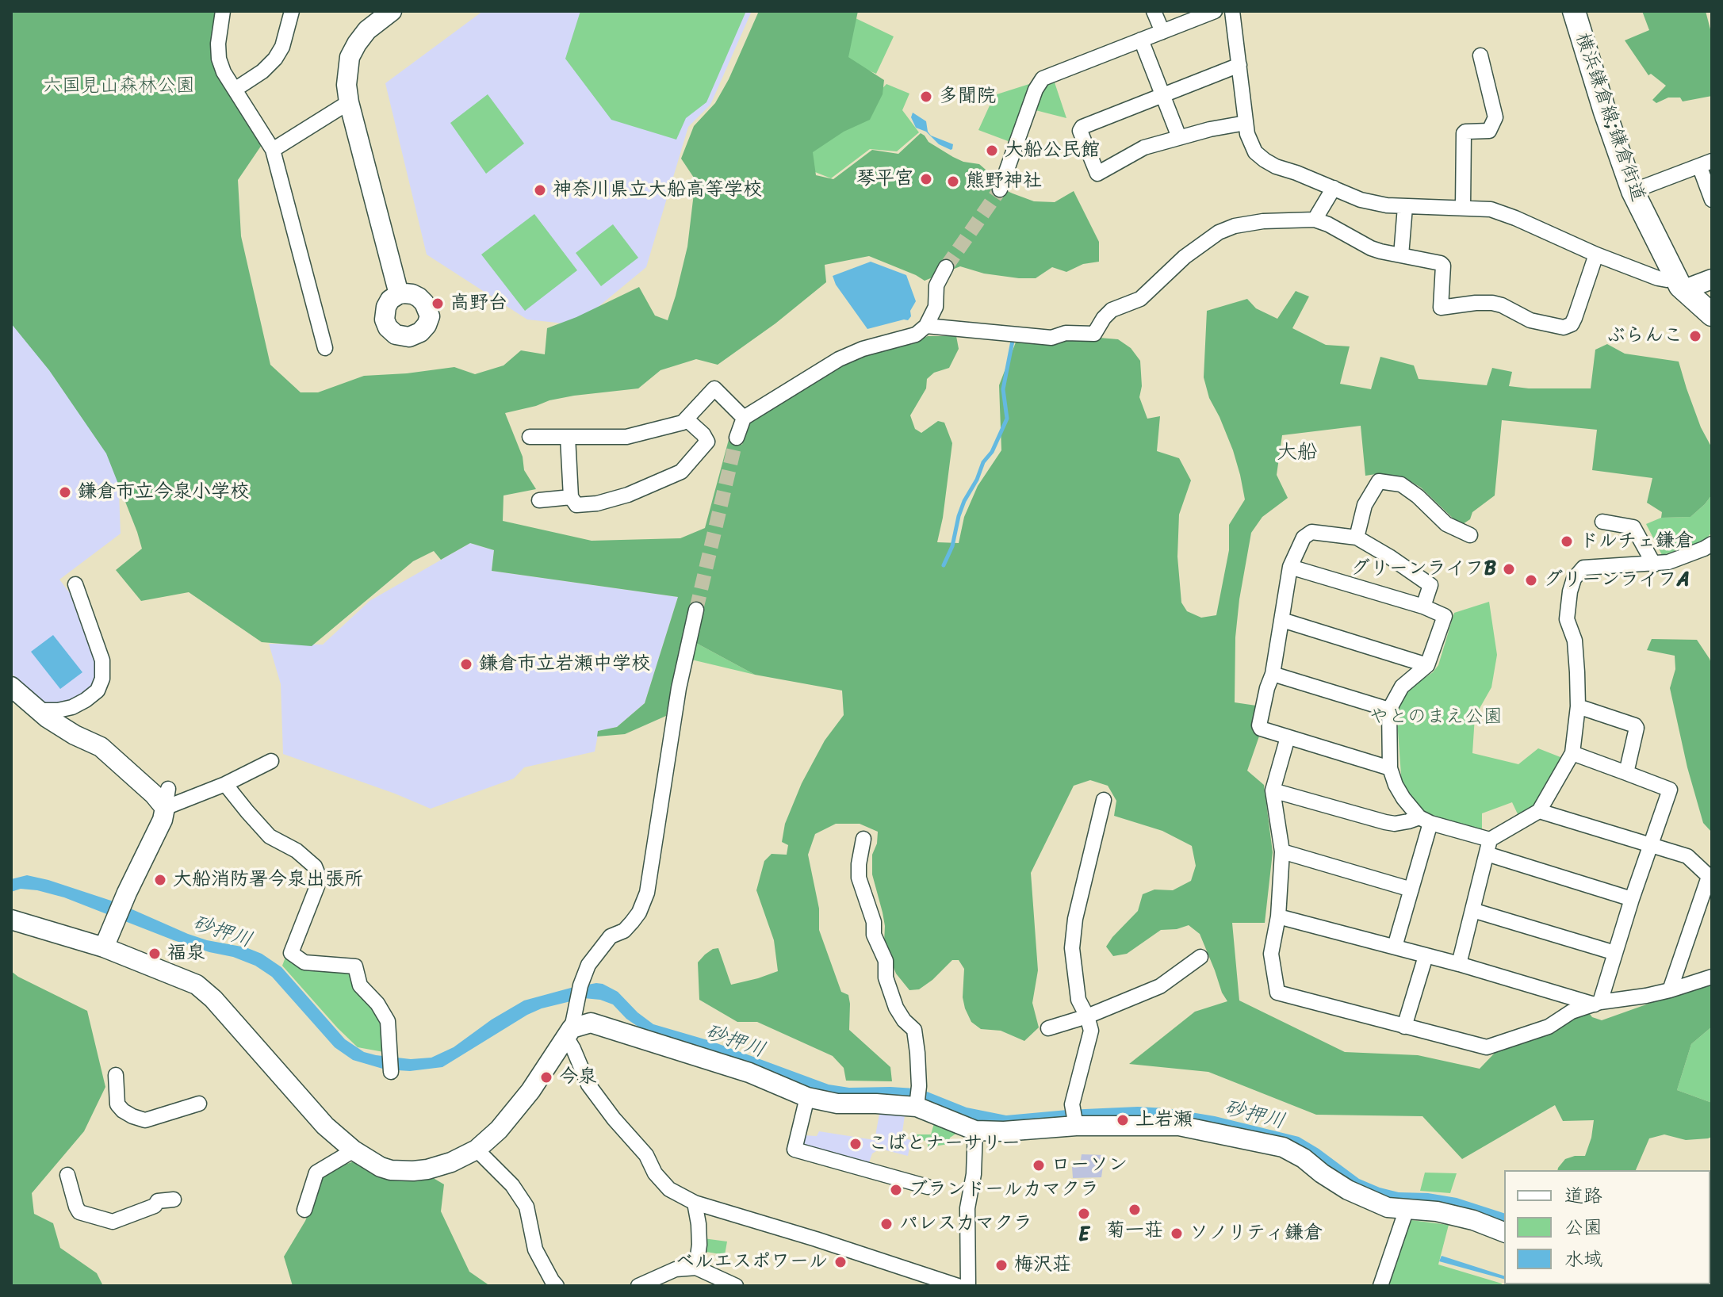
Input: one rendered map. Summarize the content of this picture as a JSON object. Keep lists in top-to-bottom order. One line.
{"streets":{"main road":["横浜鎌倉線;鎌倉街道"]},"districts":["大船"],"water":["砂押川"],"parks":["六国見山森林公園","やとのまえ公園"],"places":["多聞院","大船公民館","琴平宮","熊野神社","神奈川県立大船高等学校","高野台","ぶらんこ","鎌倉市立今泉小学校","ドルチェ鎌倉","グリーンライフB","グリーンライフA","鎌倉市立岩瀬中学校","大船消防署今泉出張所","福泉","今泉","上岩瀬","こばとナーサリー","ローソン","ブランドールカマクラ","菊一荘","E","パレスカマクラ","ソノリティ鎌倉","ベルエスポワール","梅沢荘"],"legend":["道路","公園","水域"]}
